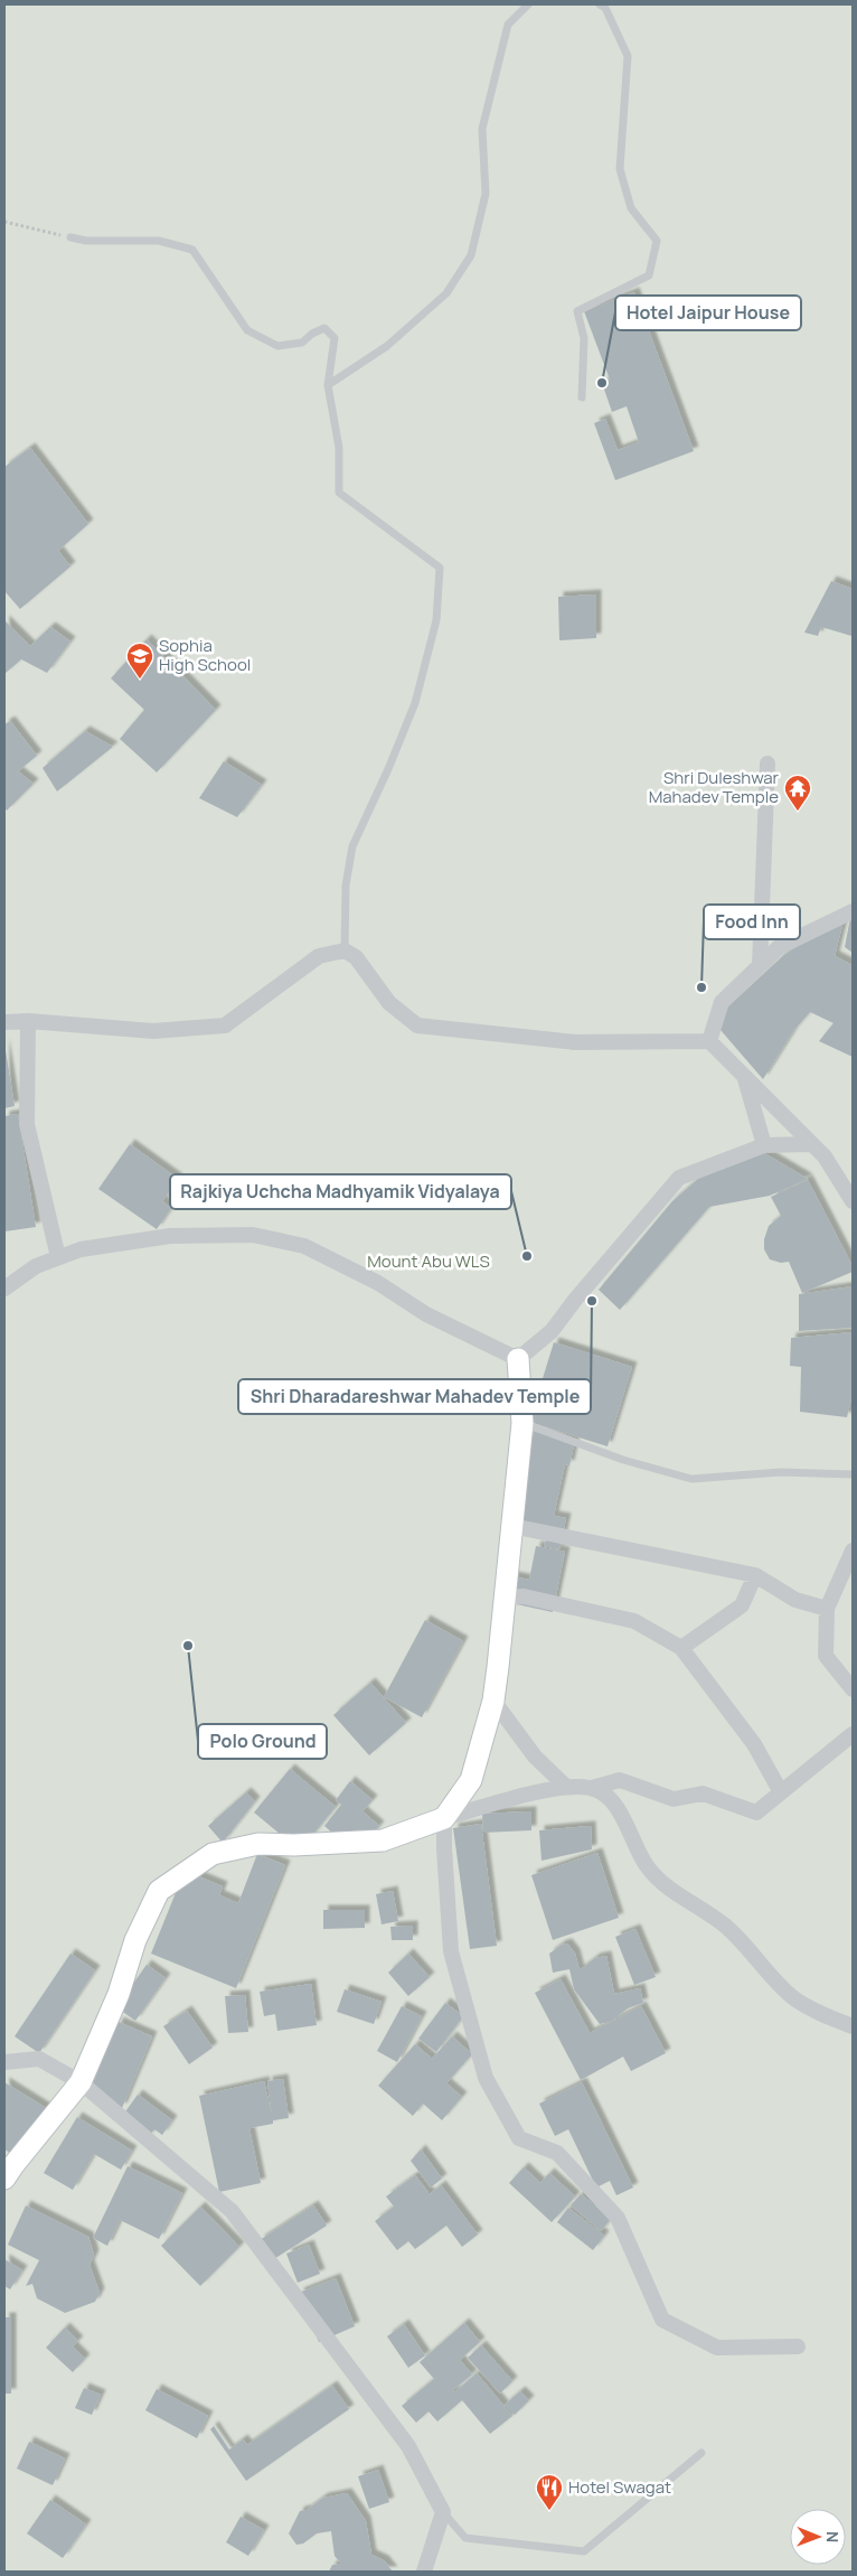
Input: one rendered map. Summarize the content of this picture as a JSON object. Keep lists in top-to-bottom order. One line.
{"parks":["Mount Abu WLS"],"places":{"other":["Hotel Jaipur House","Food Inn","Rajkiya Uchcha Madhyamik Vidyalaya","Shri Dharadareshwar Mahadev Temple","Polo Ground"],"school or university":["Sophia High School"],"temple":["Shri Duleshwar Mahadev Temple"],"restaurant":["Hotel Swagat"]},"north":"right"}
